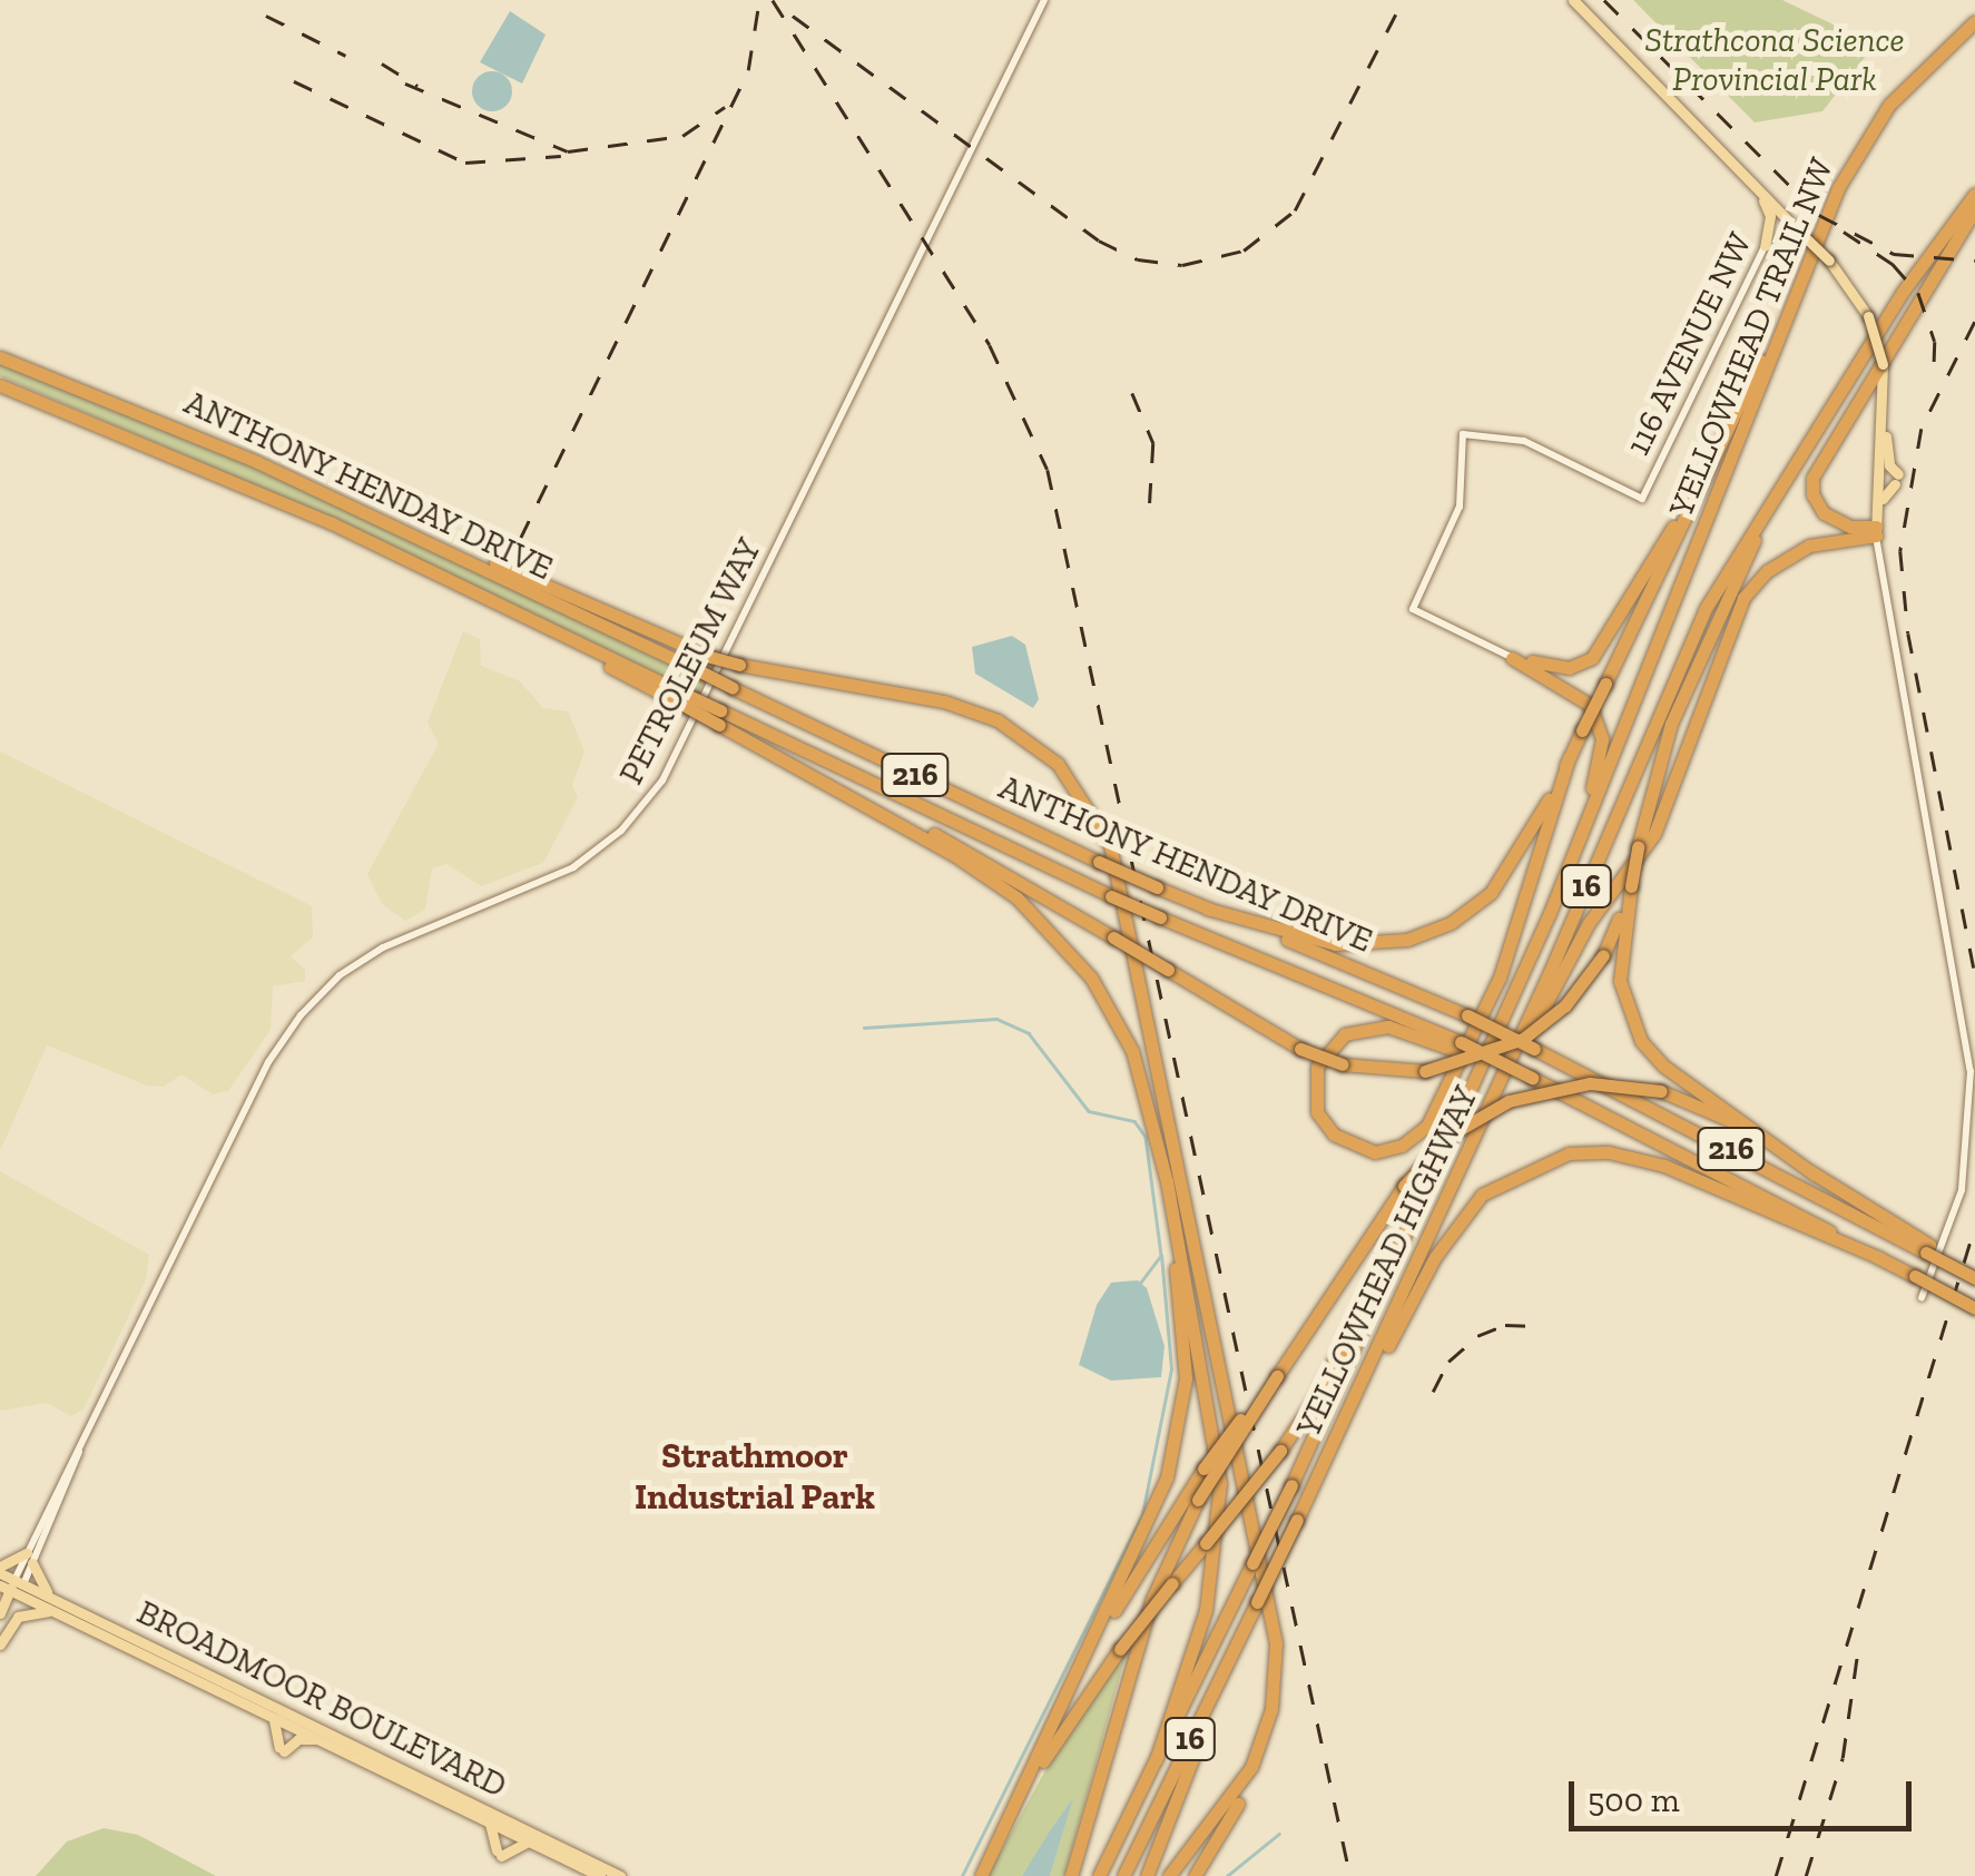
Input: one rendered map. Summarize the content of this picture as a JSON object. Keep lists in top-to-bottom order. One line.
{"streets":{"highway":["YELLOWHEAD TRAIL NW","ANTHONY HENDAY DRIVE","216","16","YELLOWHEAD HIGHWAY"],"main road":["BROADMOOR BOULEVARD"],"street":["116 AVENUE NW","PETROLEUM WAY"]},"crossings":[["YELLOWHEAD TRAIL NW","YELLOWHEAD HIGHWAY"],["ANTHONY HENDAY DRIVE","216"],["PETROLEUM WAY","BROADMOOR BOULEVARD"]],"districts":["Strathmoor Industrial Park"],"parks":["Strathcona Science Provincial Park"],"scale_bar":"500 m"}
